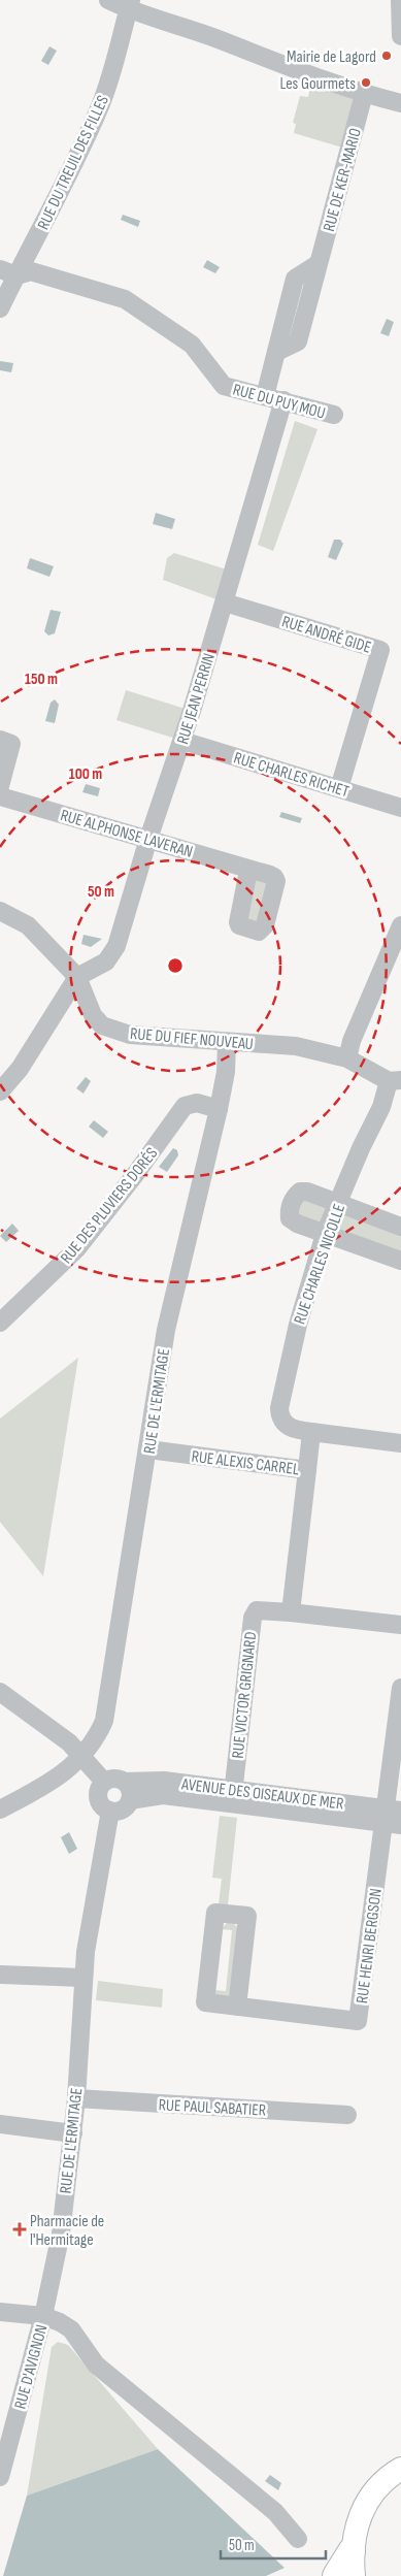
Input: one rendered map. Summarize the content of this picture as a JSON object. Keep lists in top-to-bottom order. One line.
{"streets":{"street":["RUE DU TREUIL DES FILLES","RUE DE KER-MARIO","RUE DU PUY MOU","RUE ANDRÉ GIDE","RUE JEAN PERRIN","RUE CHARLES RICHET","RUE ALPHONSE LAVERAN","RUE DU FIEF NOUVEAU","RUE DES PLUVIERS DORÉS","RUE CHARLES NICOLLE","RUE DE L'ERMITAGE","RUE ALEXIS CARREL","RUE VICTOR GRIGNARD","AVENUE DES OISEAUX DE MER","RUE HENRI BERGSON","RUE PAUL SABATIER","RUE D'AVIGNON"]},"crossings":[["RUE DU TREUIL DES FILLES","RUE DU PUY MOU"],["RUE DE KER-MARIO","RUE DU PUY MOU"],["RUE DU PUY MOU","RUE JEAN PERRIN"],["RUE ANDRÉ GIDE","RUE JEAN PERRIN"],["RUE ANDRÉ GIDE","RUE CHARLES RICHET"],["RUE JEAN PERRIN","RUE CHARLES RICHET"],["RUE JEAN PERRIN","RUE ALPHONSE LAVERAN"],["RUE JEAN PERRIN","RUE DU FIEF NOUVEAU"],["RUE DU FIEF NOUVEAU","RUE CHARLES NICOLLE"],["RUE DU FIEF NOUVEAU","RUE DE L'ERMITAGE"],["RUE DES PLUVIERS DORÉS","RUE DE L'ERMITAGE"],["RUE CHARLES NICOLLE","RUE ALEXIS CARREL"],["RUE DE L'ERMITAGE","RUE ALEXIS CARREL"],["RUE DE L'ERMITAGE","AVENUE DES OISEAUX DE MER"],["RUE DE L'ERMITAGE","RUE PAUL SABATIER"],["RUE DE L'ERMITAGE","RUE D'AVIGNON"],["RUE VICTOR GRIGNARD","AVENUE DES OISEAUX DE MER"],["AVENUE DES OISEAUX DE MER","RUE HENRI BERGSON"]],"places":{"other":["Mairie de Lagord","Les Gourmets"],"health":["Pharmacie de l'Hermitage"]},"scale_bar":"50 m","rings":["150 m","100 m","50 m"]}
